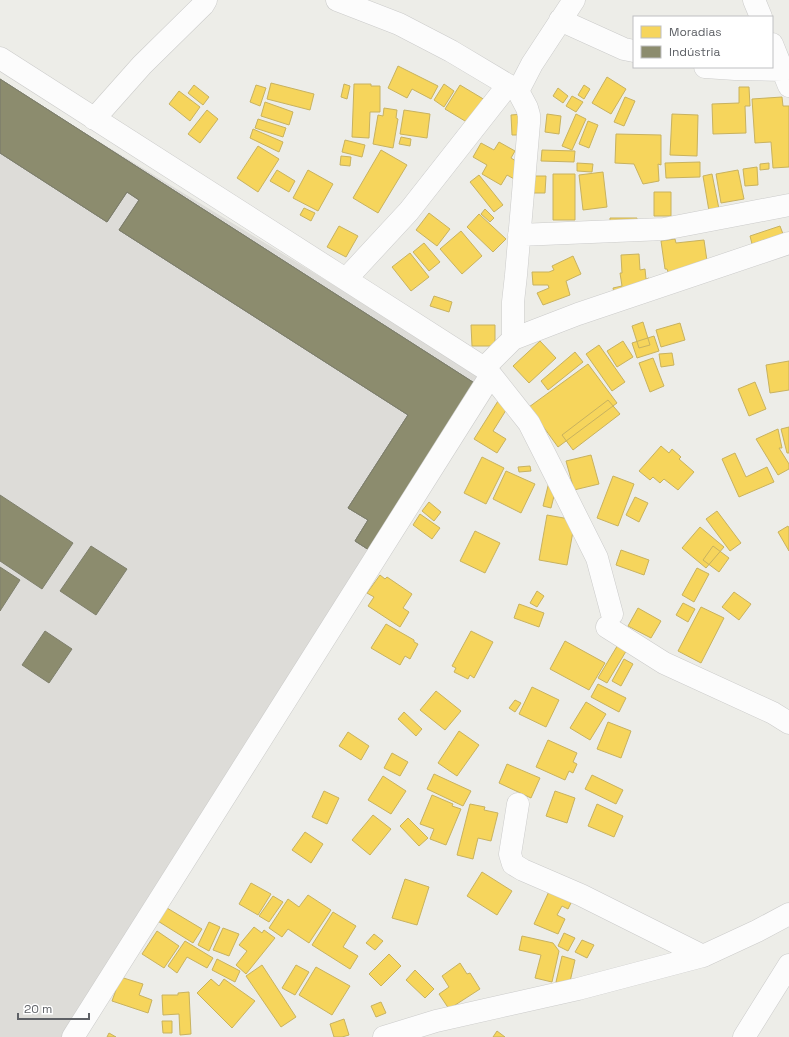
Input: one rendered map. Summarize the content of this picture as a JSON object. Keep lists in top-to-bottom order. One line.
{"legend":["Moradias","Indústria"],"scale_bar":"20 m"}
